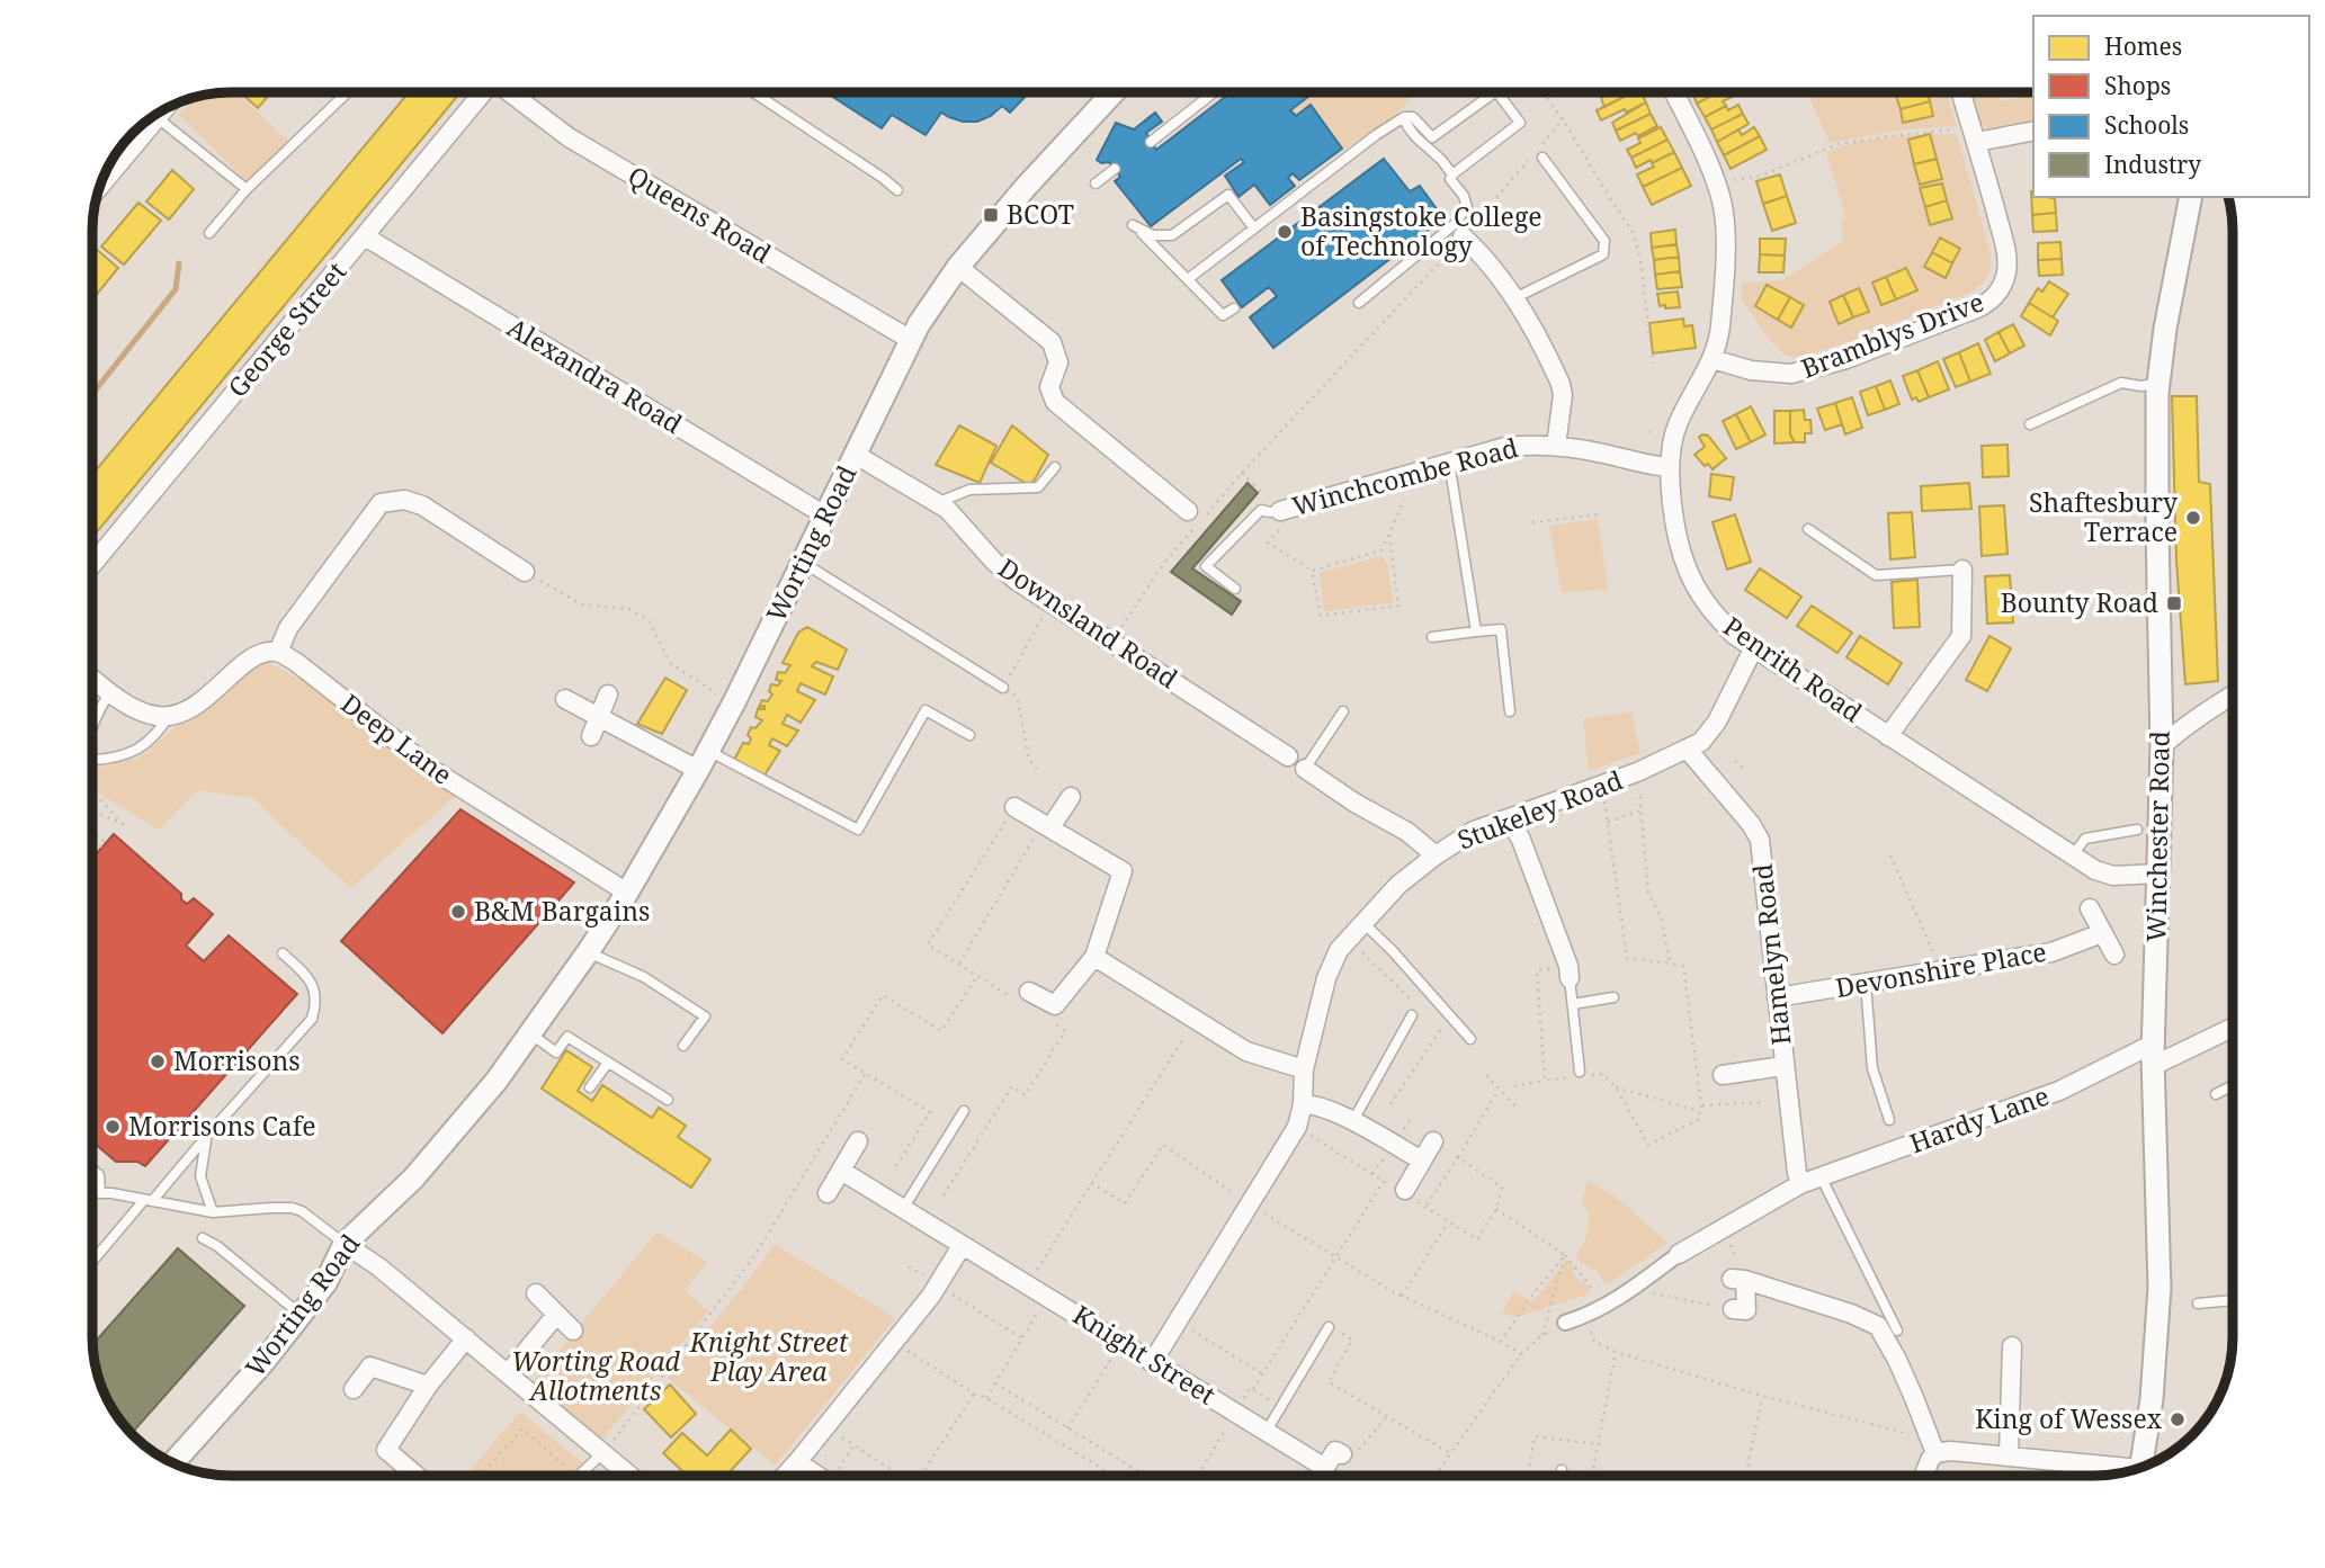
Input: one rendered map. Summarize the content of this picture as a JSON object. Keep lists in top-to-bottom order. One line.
{"streets":{"street":["Queens Road","George Street","Bramblys Drive","Alexandra Road","Winchcombe Road","Worting Road","Downsland Road","Penrith Road","Deep Lane","Stukeley Road","Winchester Road","Hamelyn Road","Devonshire Place","Hardy Lane","Knight Street"]},"crossings":[["Queens Road","Worting Road"],["George Street","Alexandra Road"],["Bramblys Drive","Penrith Road"],["Alexandra Road","Worting Road"],["Winchcombe Road","Penrith Road"],["Worting Road","Downsland Road"],["Worting Road","Deep Lane"],["Penrith Road","Stukeley Road"],["Penrith Road","Winchester Road"],["Stukeley Road","Hamelyn Road"],["Stukeley Road","Knight Street"],["Winchester Road","Hardy Lane"],["Hamelyn Road","Devonshire Place"],["Hamelyn Road","Hardy Lane"]],"parks":["Knight Street Play Area","Worting Road Allotments"],"places":{"transit":["BCOT","Bounty Road"],"other":["Basingstoke College of Technology","Shaftesbury Terrace","B&M Bargains","Morrisons","Morrisons Cafe","King of Wessex"]},"legend":["Homes","Shops","Schools","Industry"]}
